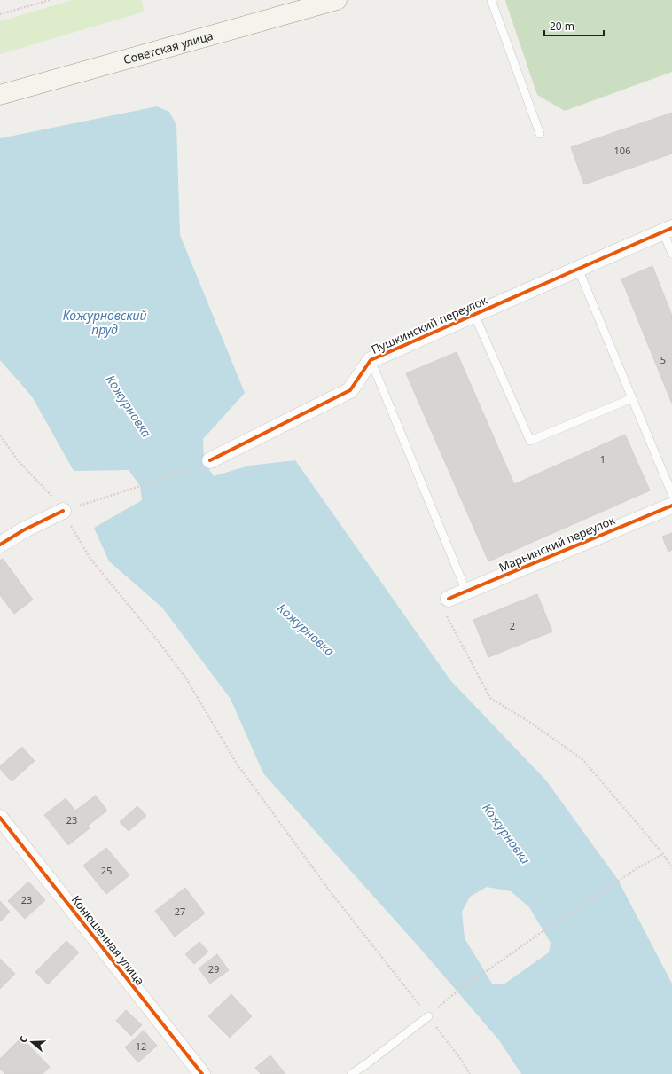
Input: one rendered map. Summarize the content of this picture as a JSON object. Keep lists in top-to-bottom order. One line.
{"streets":{"main road":["Советская улица"],"street":["Пушкинский переулок","Марьинский переулок","Конюшенная улица"]},"water":["Кожурновский пруд","Кожурновка"],"house_numbers":["106","5","1","2","23","25","23","27","29","12"],"scale_bar":"20 m","north":"left"}
